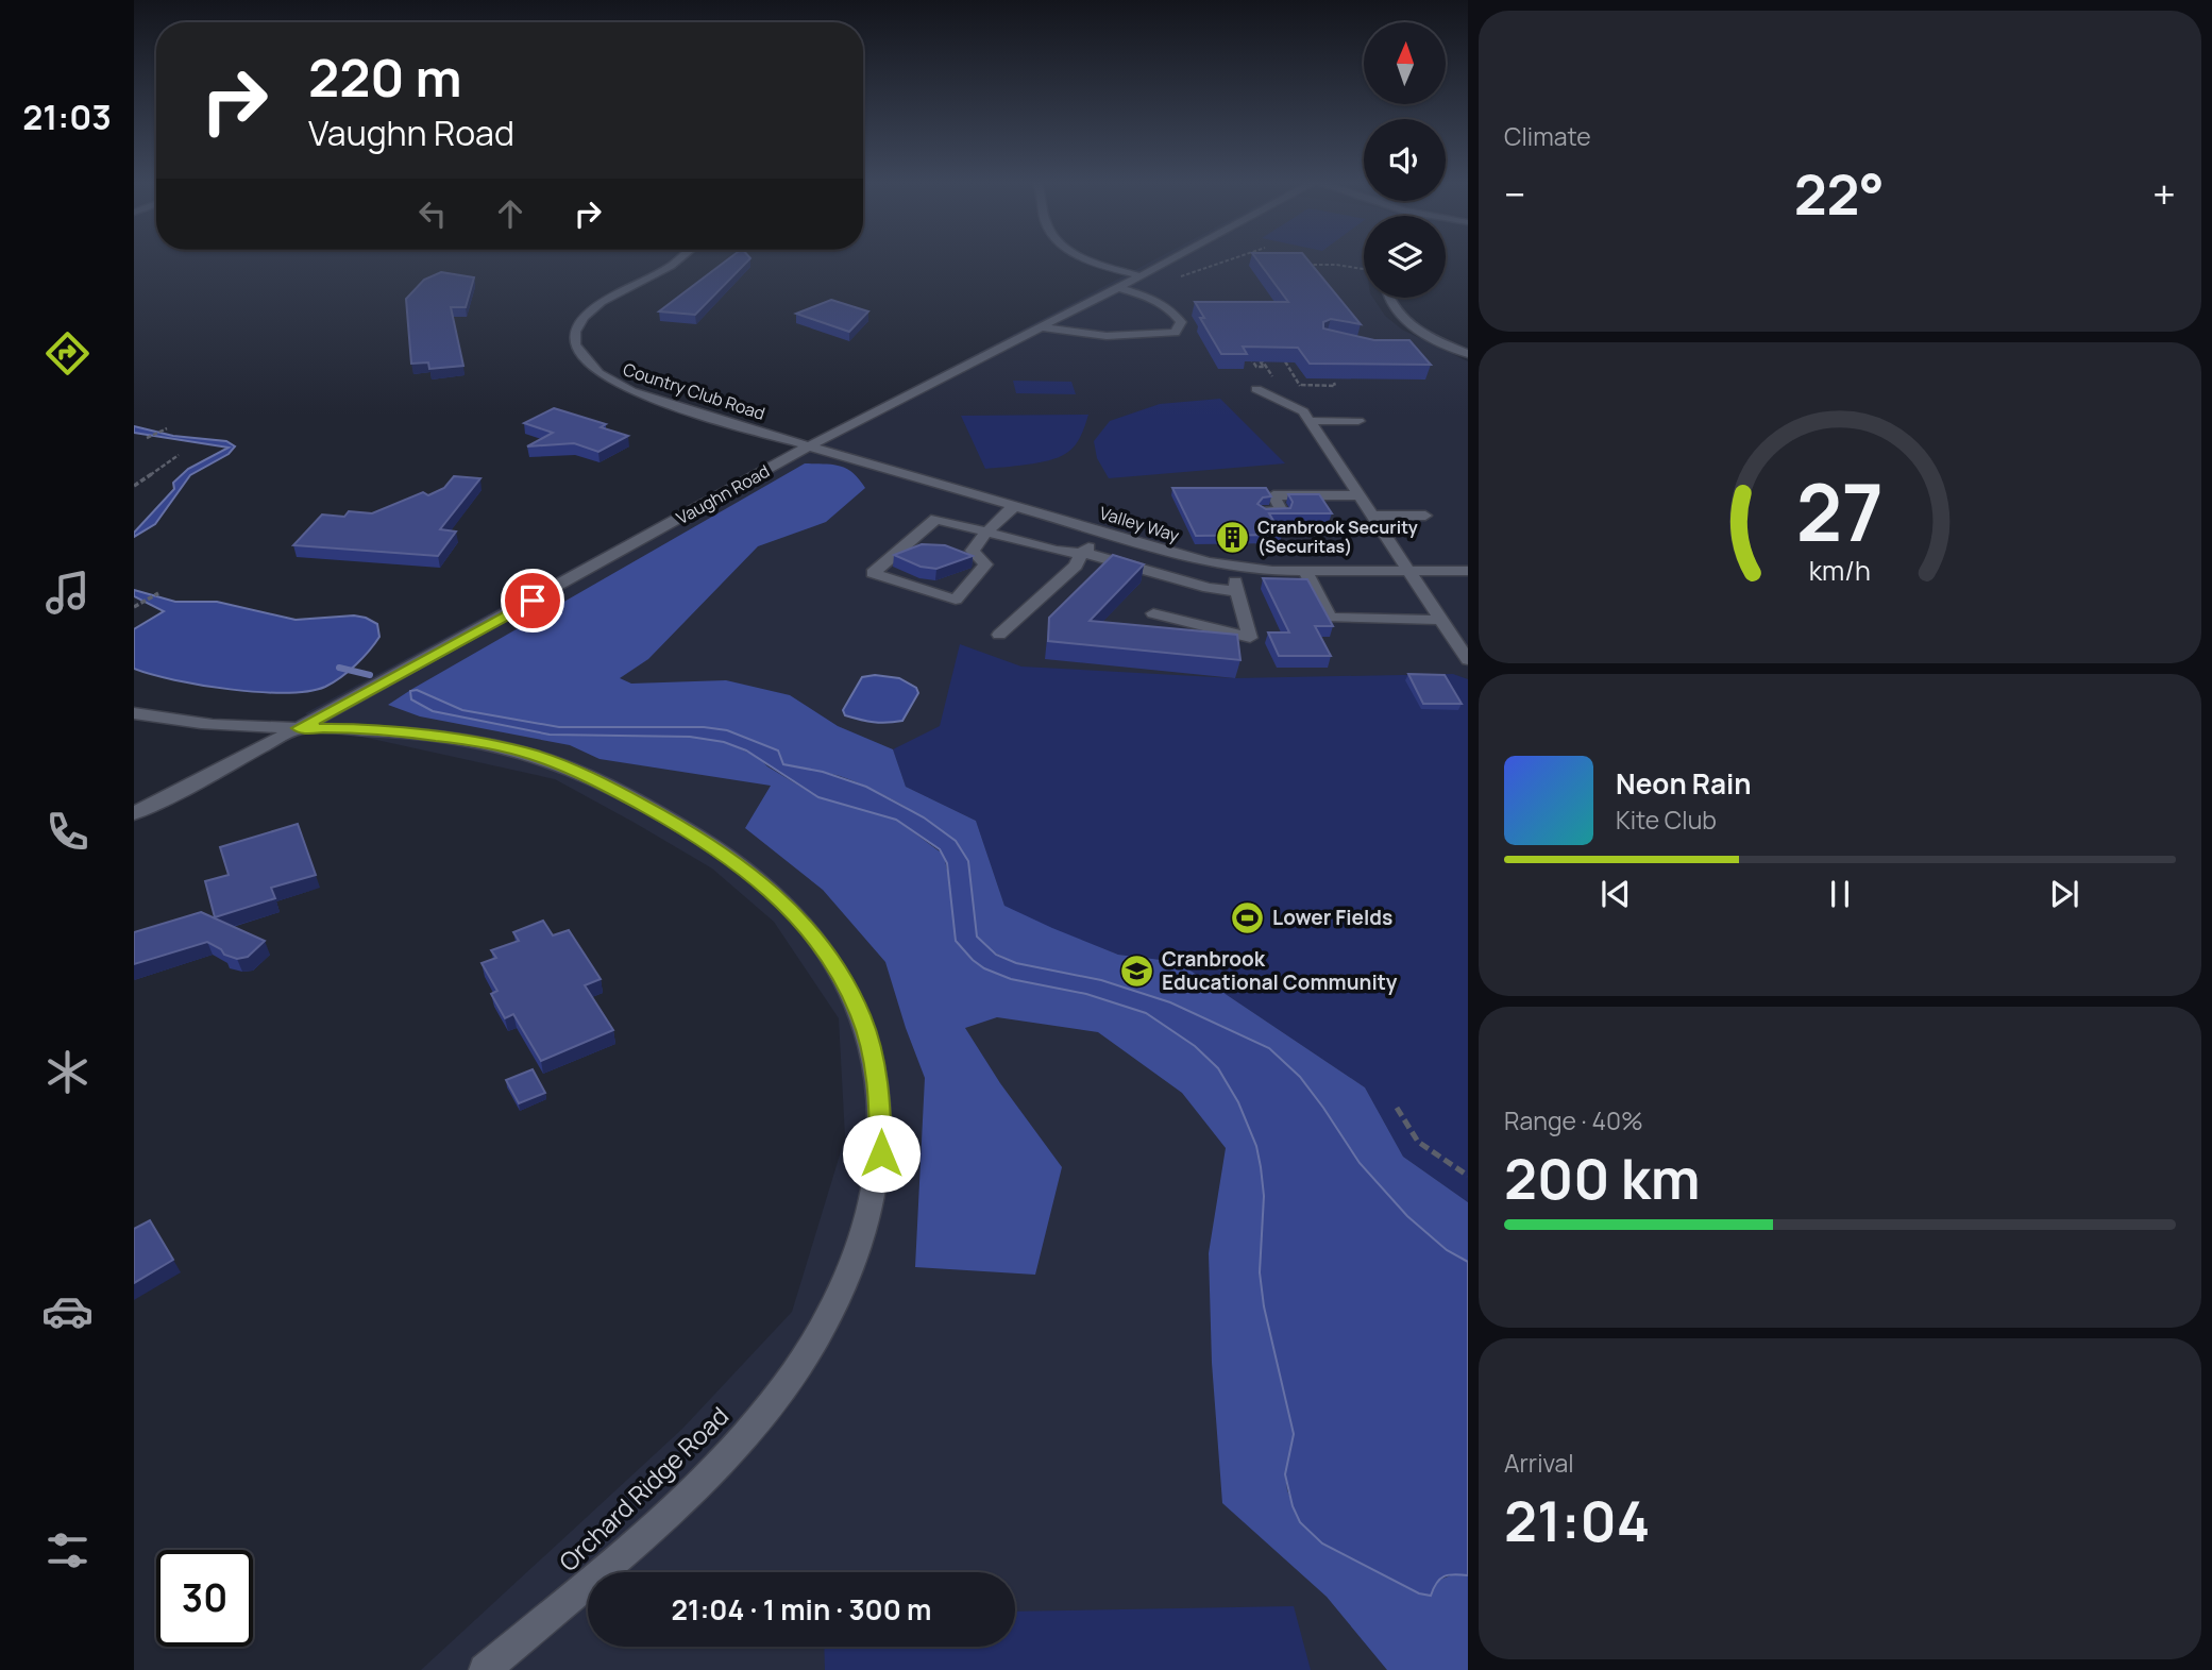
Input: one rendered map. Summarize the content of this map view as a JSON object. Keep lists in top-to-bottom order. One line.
{"streets":{"street":["Country Club Road","Vaughn Road","Valley Way","Orchard Ridge Road"]},"crossings":[["Country Club Road","Vaughn Road"],["Country Club Road","Valley Way"],["Vaughn Road","Valley Way"],["Vaughn Road","Orchard Ridge Road"]],"places":{"building":["Cranbrook Security (Securitas)"],"sports":["Lower Fields"],"school or university":["Cranbrook Educational Community"]},"north":"top","page":{"tabs":"21:03","tile":["Climate",["Range · 40%","200 km"],["Arrival","21:04"]],"turn":["220 m","Vaughn Road"],"heat":["−","22°","+"],"song":["Neon Rain","Kite Club"],"limit":"30","trip":"21:04 · 1 min · 300 m","gauge":["27","km/h"]}}
